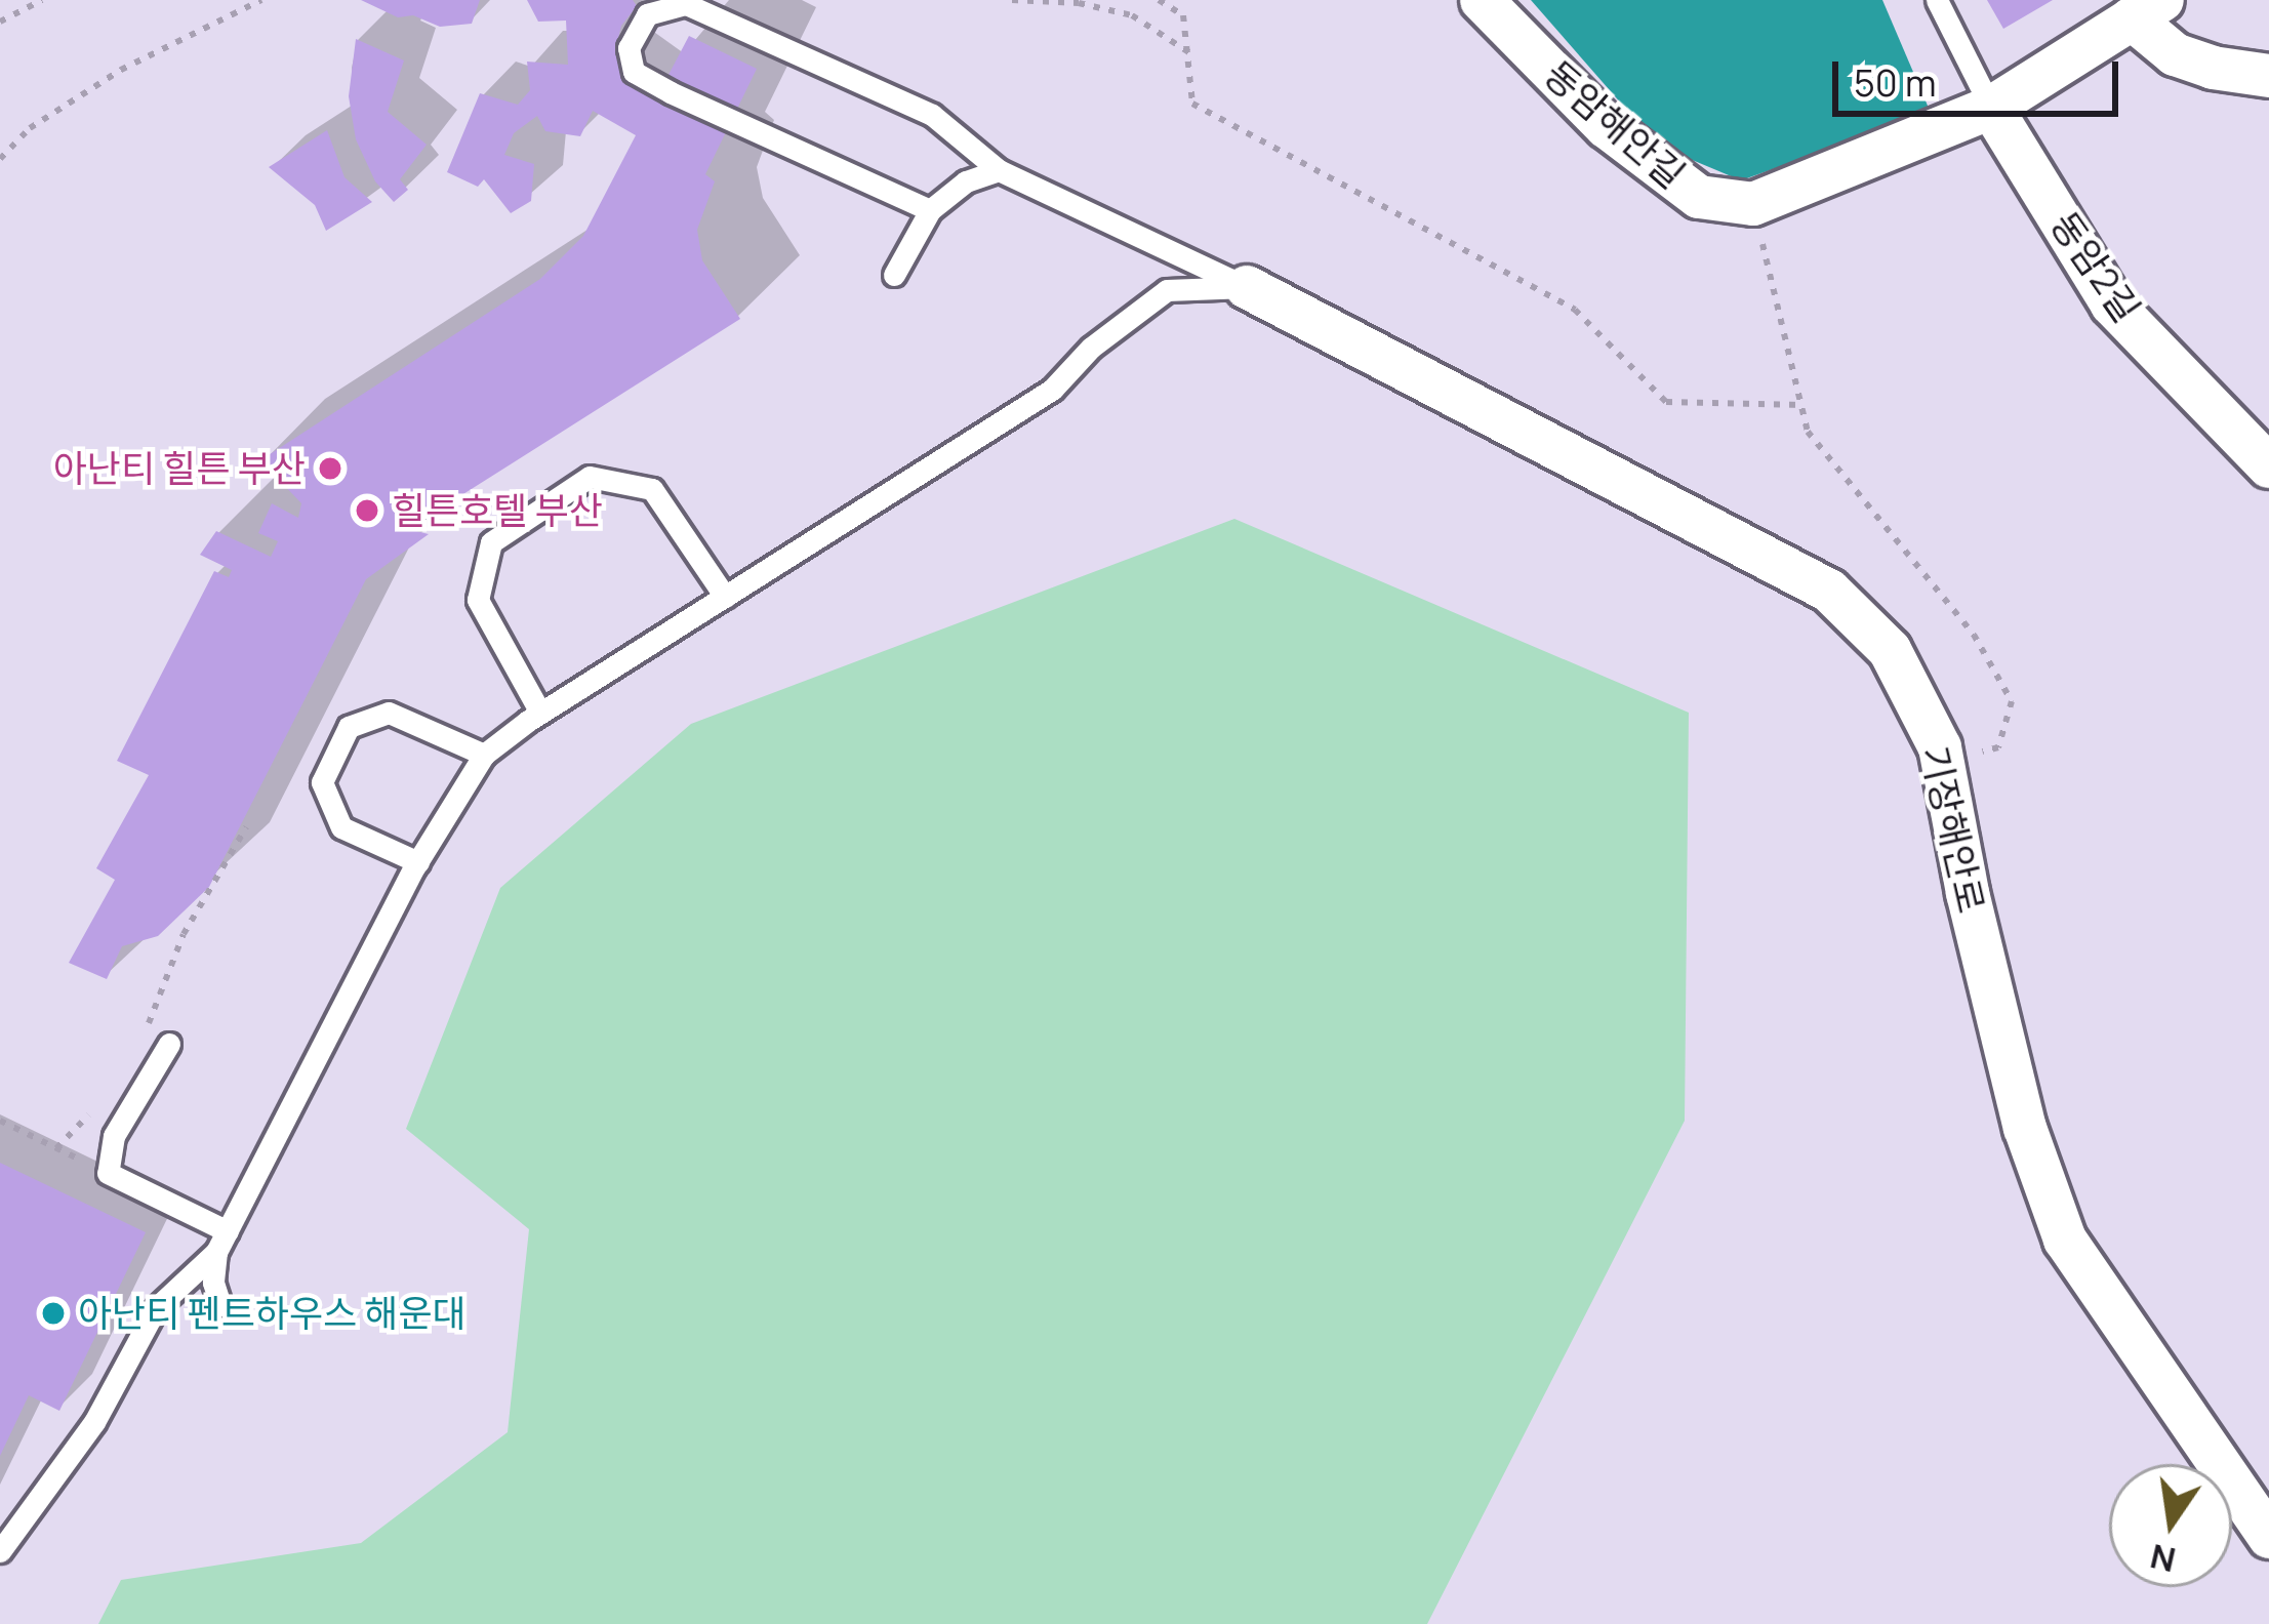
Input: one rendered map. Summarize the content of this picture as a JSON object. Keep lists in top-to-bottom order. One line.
{"streets":{"street":["동암해안길","동암2길","기장해안로"]},"places":["아난티 힐튼 부산","힐튼호텔 부산","아난티 펜트하우스 해운대"],"scale_bar":"50 m","north":"bottom"}
